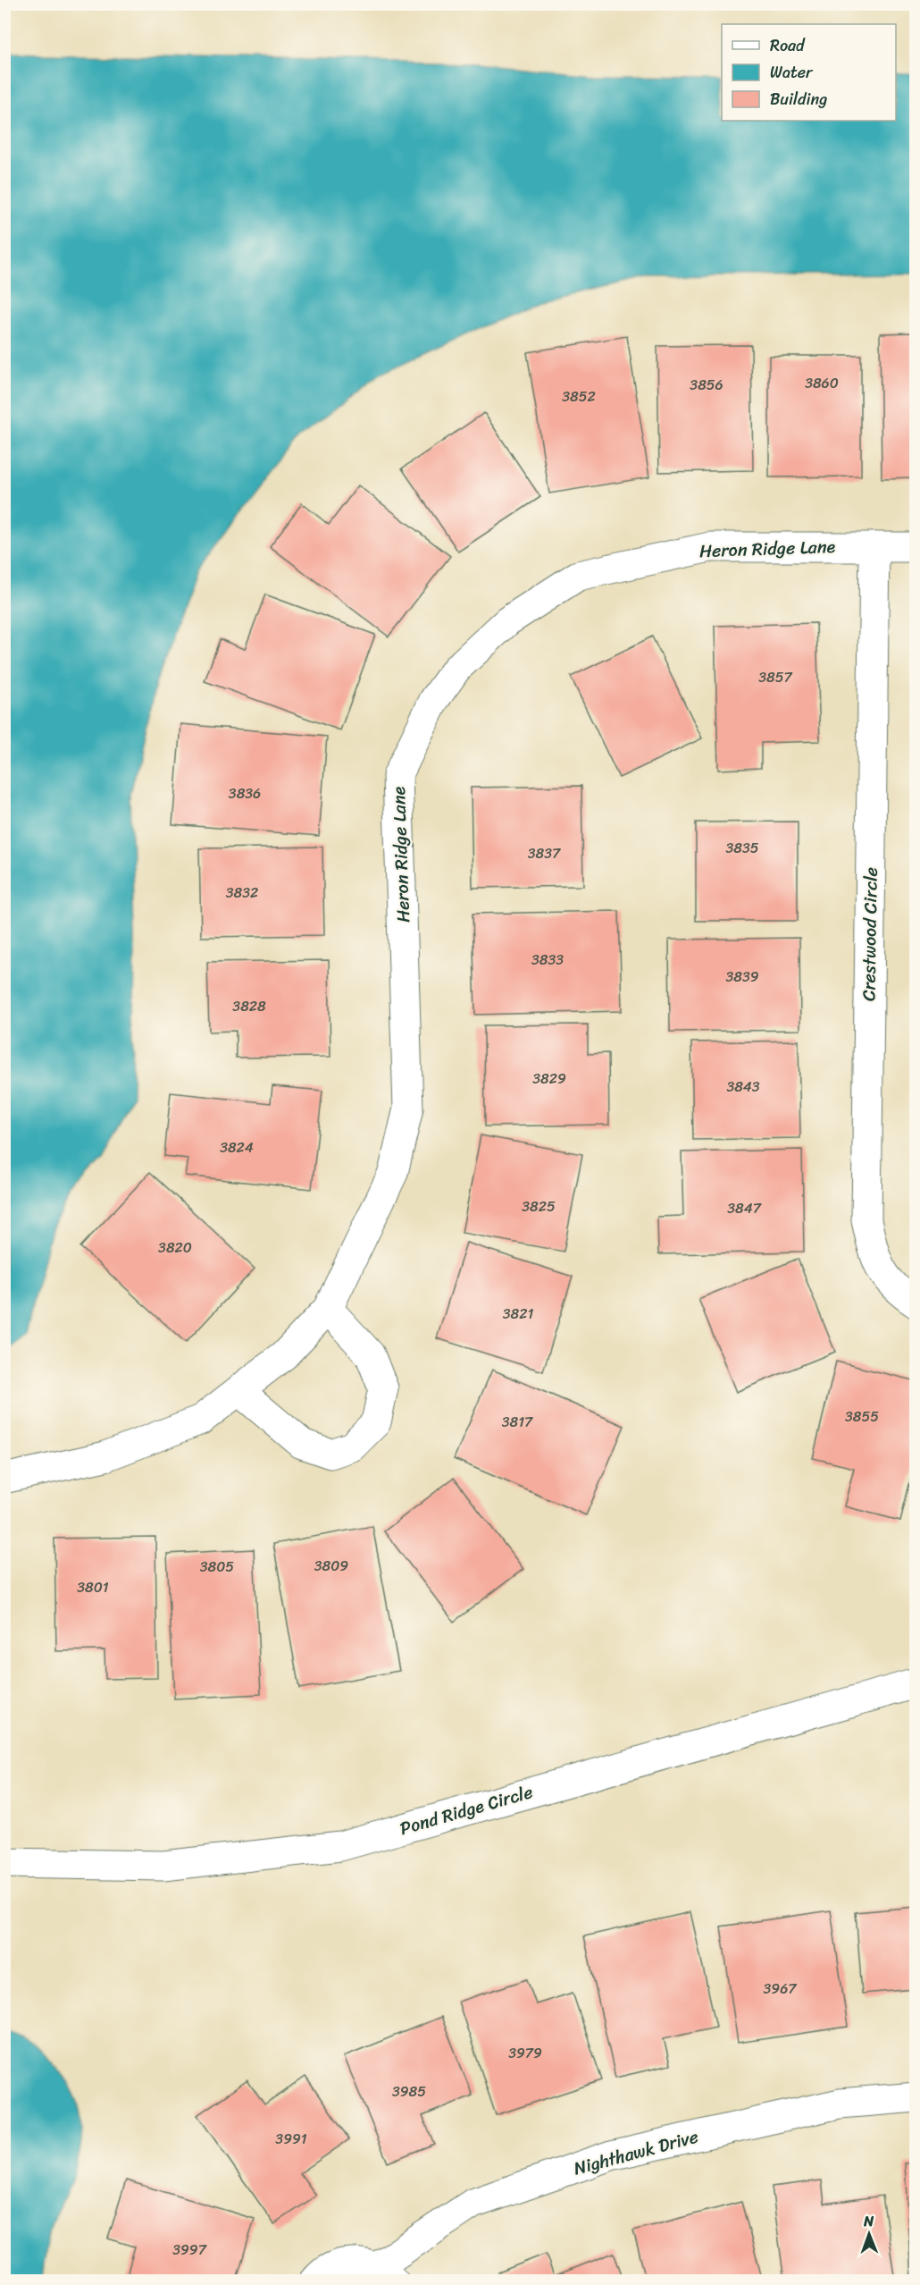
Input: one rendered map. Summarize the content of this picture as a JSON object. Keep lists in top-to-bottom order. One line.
{"streets":{"street":["Heron Ridge Lane","Crestwood Circle","Pond Ridge Circle","Nighthawk Drive"]},"crossings":[["Heron Ridge Lane","Crestwood Circle"]],"house_numbers":["3860","3856","3852","3857","3836","3835","3837","3832","3833","3839","3828","3829","3843","3824","3825","3847","3820","3821","3855","3817","3809","3805","3801","3967","3979","3985","3991","3997"],"legend":["Road","Water","Building"],"north":"top"}
